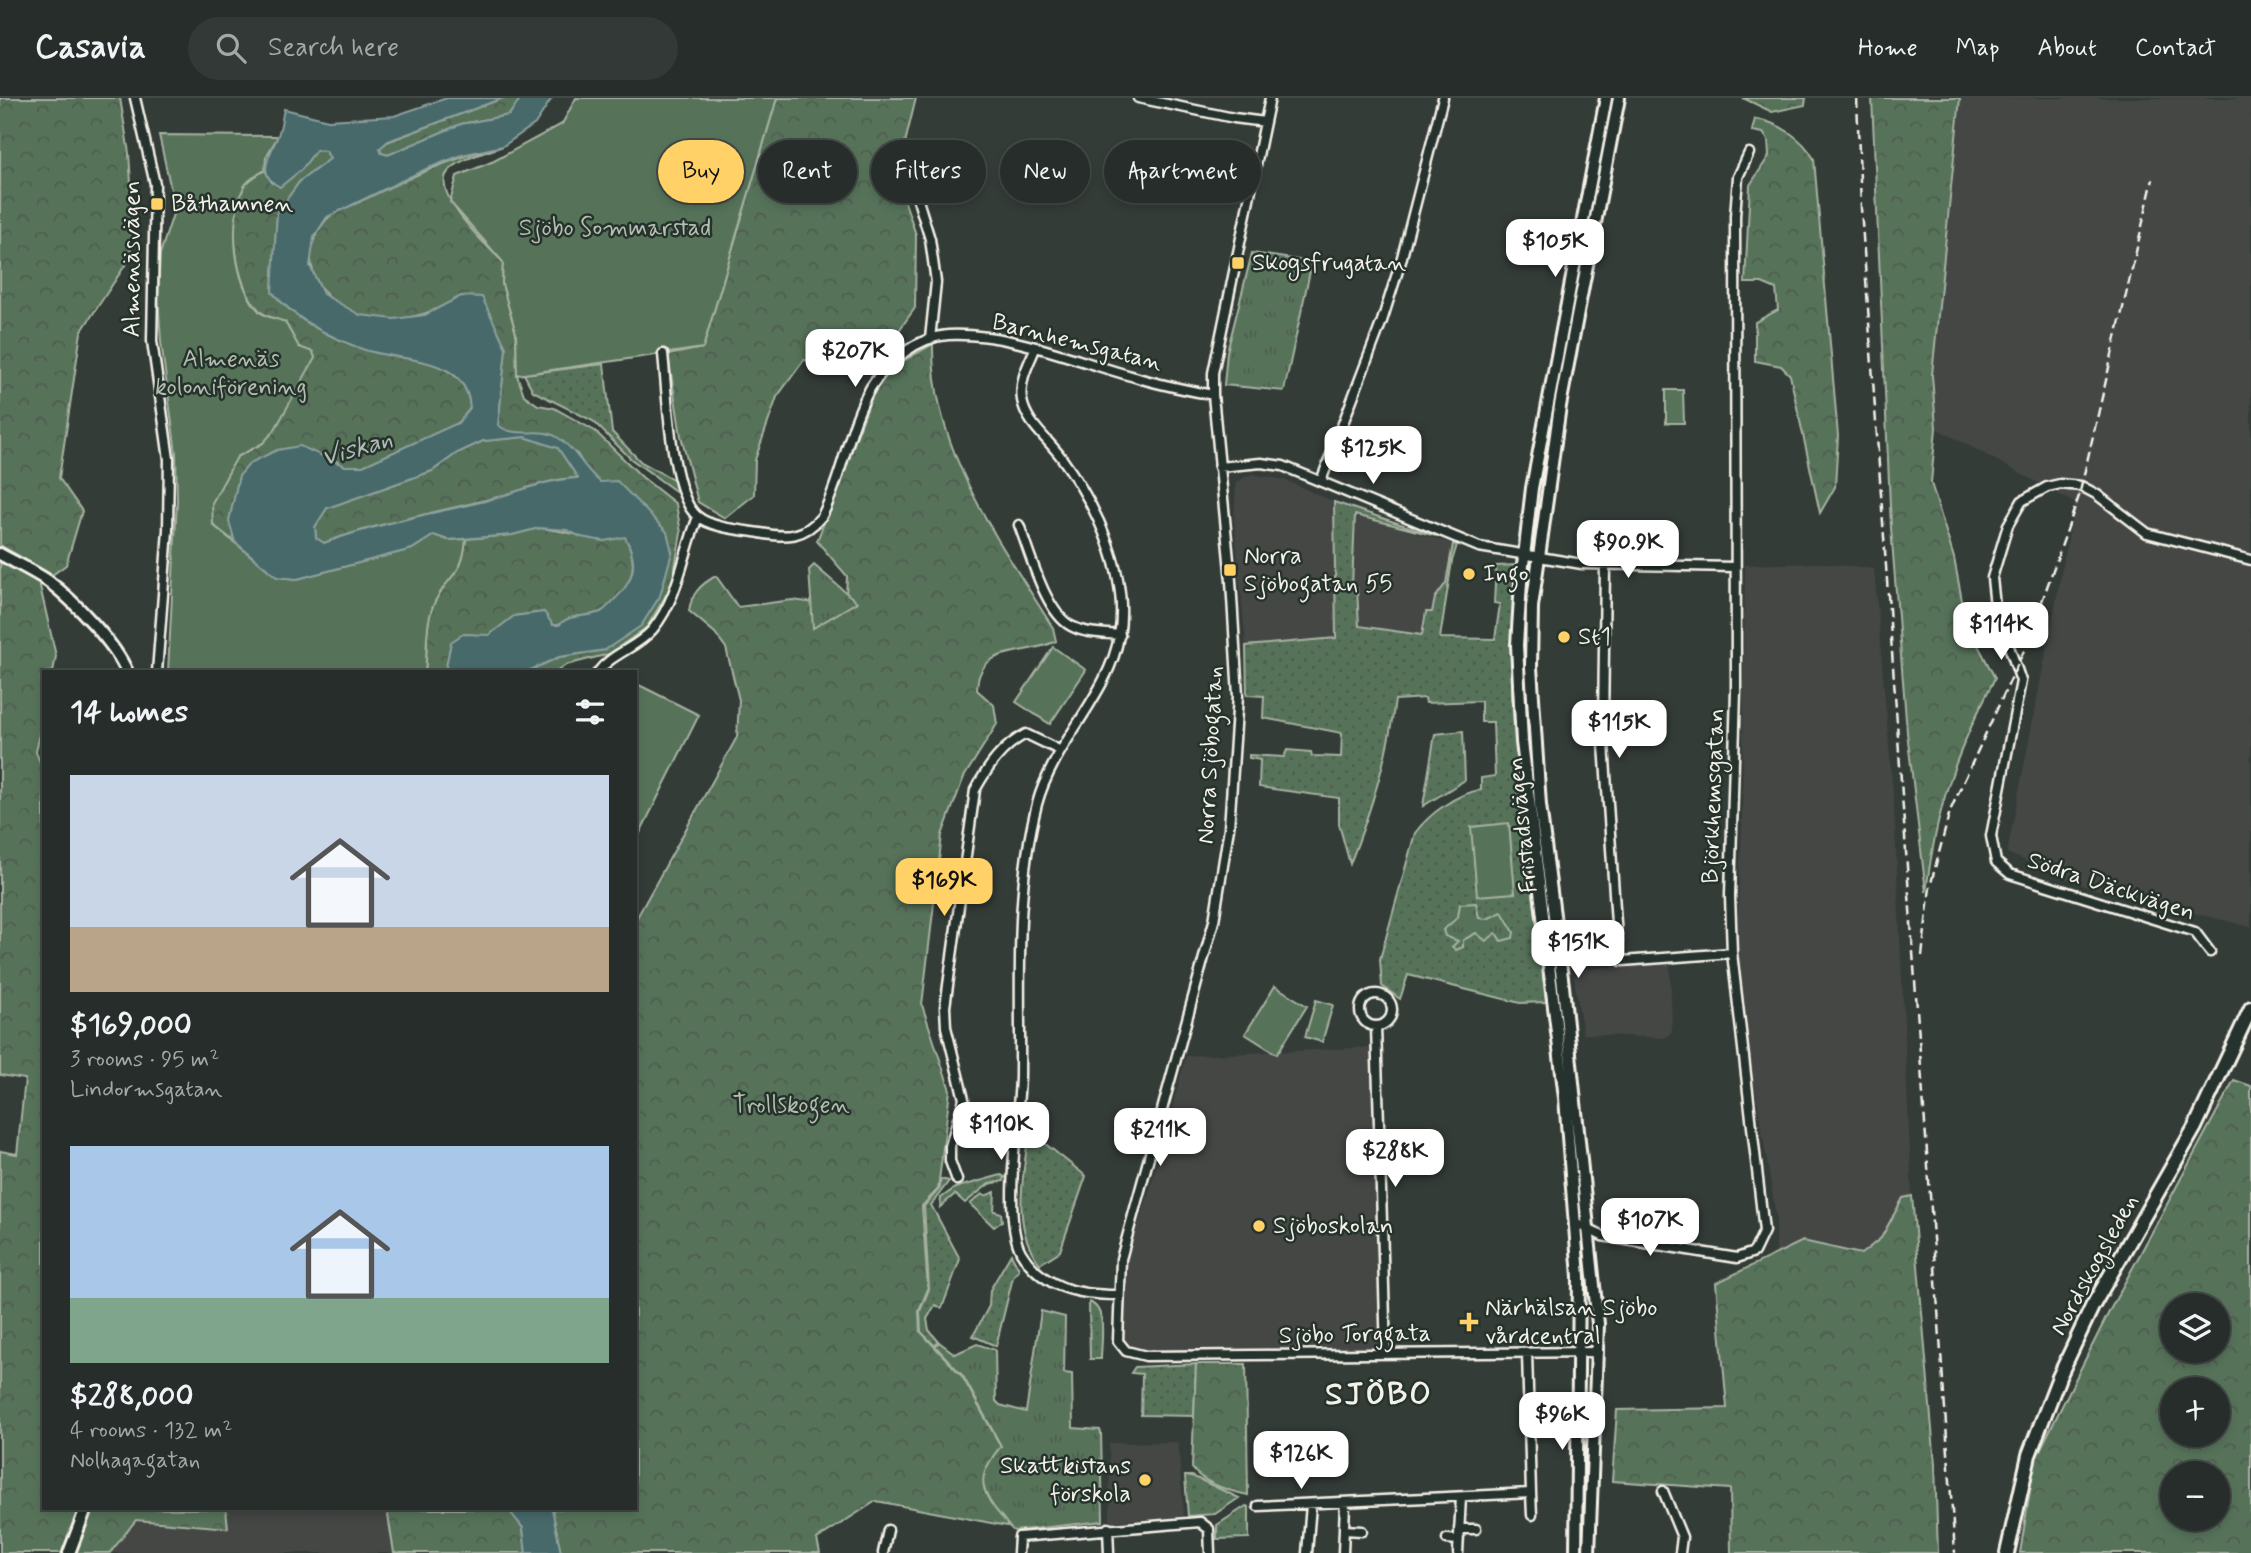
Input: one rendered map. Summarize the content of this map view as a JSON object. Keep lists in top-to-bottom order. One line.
{"streets":{"main road":["Nordskogsleden"],"street":["Almenäsvägen","Barnhemsgatan","Norra Sjöbogatan","Björkhemsgatan","Fristadsvägen","Södra Däckvägen","Sjöbo Torggata"]},"crossings":[["Barnhemsgatan","Norra Sjöbogatan"],["Norra Sjöbogatan","Sjöbo Torggata"],["Björkhemsgatan","Fristadsvägen"],["Fristadsvägen","Sjöbo Torggata"]],"districts":["SJÖBO"],"water":["Viskan"],"parks":["Sjöbo Sommarstad","Almenäs koloniförening","Trollskogen"],"places":{"transit":["Båthamnen","Skogsfrugatan","Norra Sjöbogatan 55"],"other":["Ingo","St1","Sjöboskolan","Skattkistans förskola"],"health":["Närhälsan Sjöbo vårdcentral"]},"page":{"header":"Casavia","search":"Search here","nav":["Home","Map","About","Contact"],"chip":["Buy","Rent","Filters","New","Apartment"],"price":["$105K","$207K","$125K","$90.9K","$114K","$115K","$169K","$151K","$110K","$211K","$288K","$107K","$96K","$126K"],"heading":"14 homes","list":[{"name":"$169,000","note":"3 rooms · 95 m² · Lindormsgatan"},{"name":"$288,000","note":"4 rooms · 132 m² · Nolhagagatan"}],"map_buttons":["+","−"]}}
